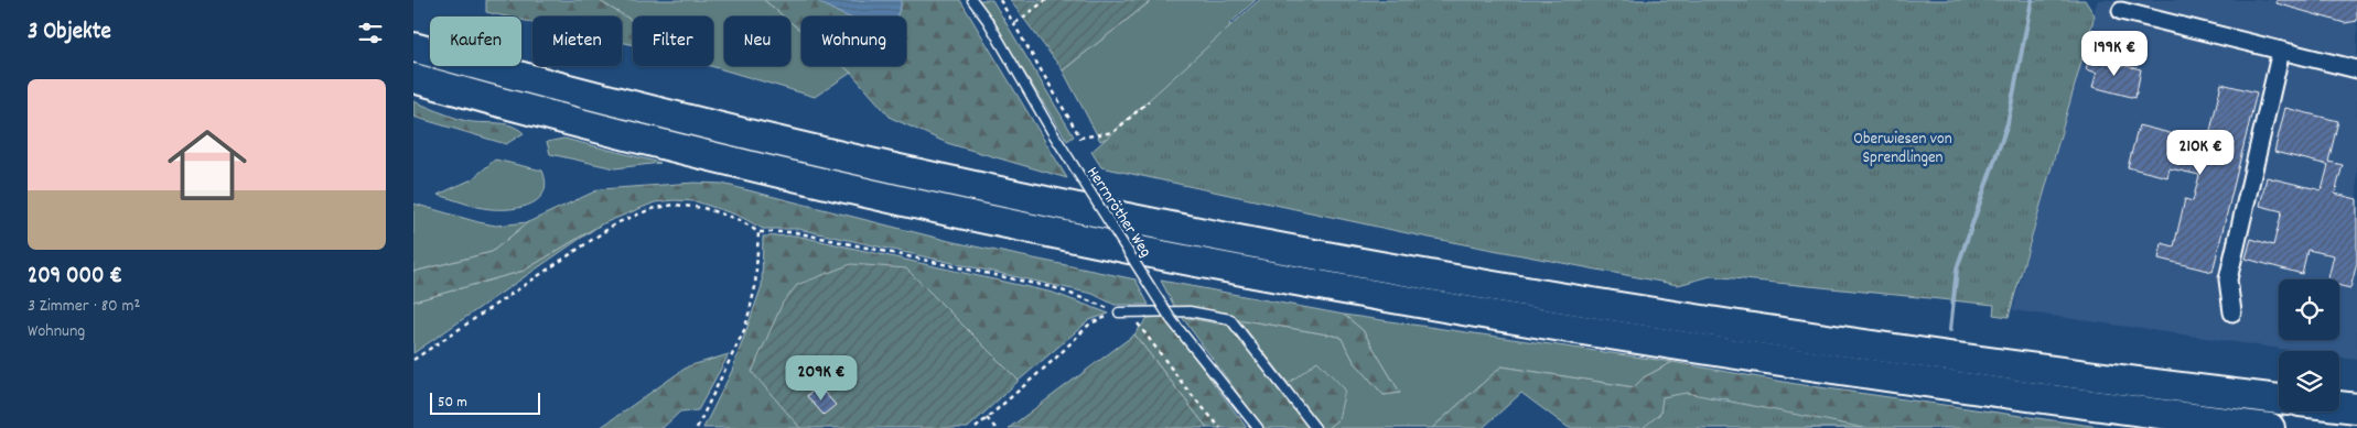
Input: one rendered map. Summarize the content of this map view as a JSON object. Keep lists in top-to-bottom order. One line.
{"streets":{"lane":["Herrnröther Weg"]},"parks":["Oberwiesen von Sprendlingen"],"scale_bar":"50 m","page":{"heading":"3 Objekte","chip":["Kaufen","Mieten","Filter","Neu","Wohnung"],"price":["199K €","210K €","209K €"],"list":[{"name":"209 000 €","note":"3 Zimmer · 80 m² · Wohnung"}],"scale":"50 m"}}
